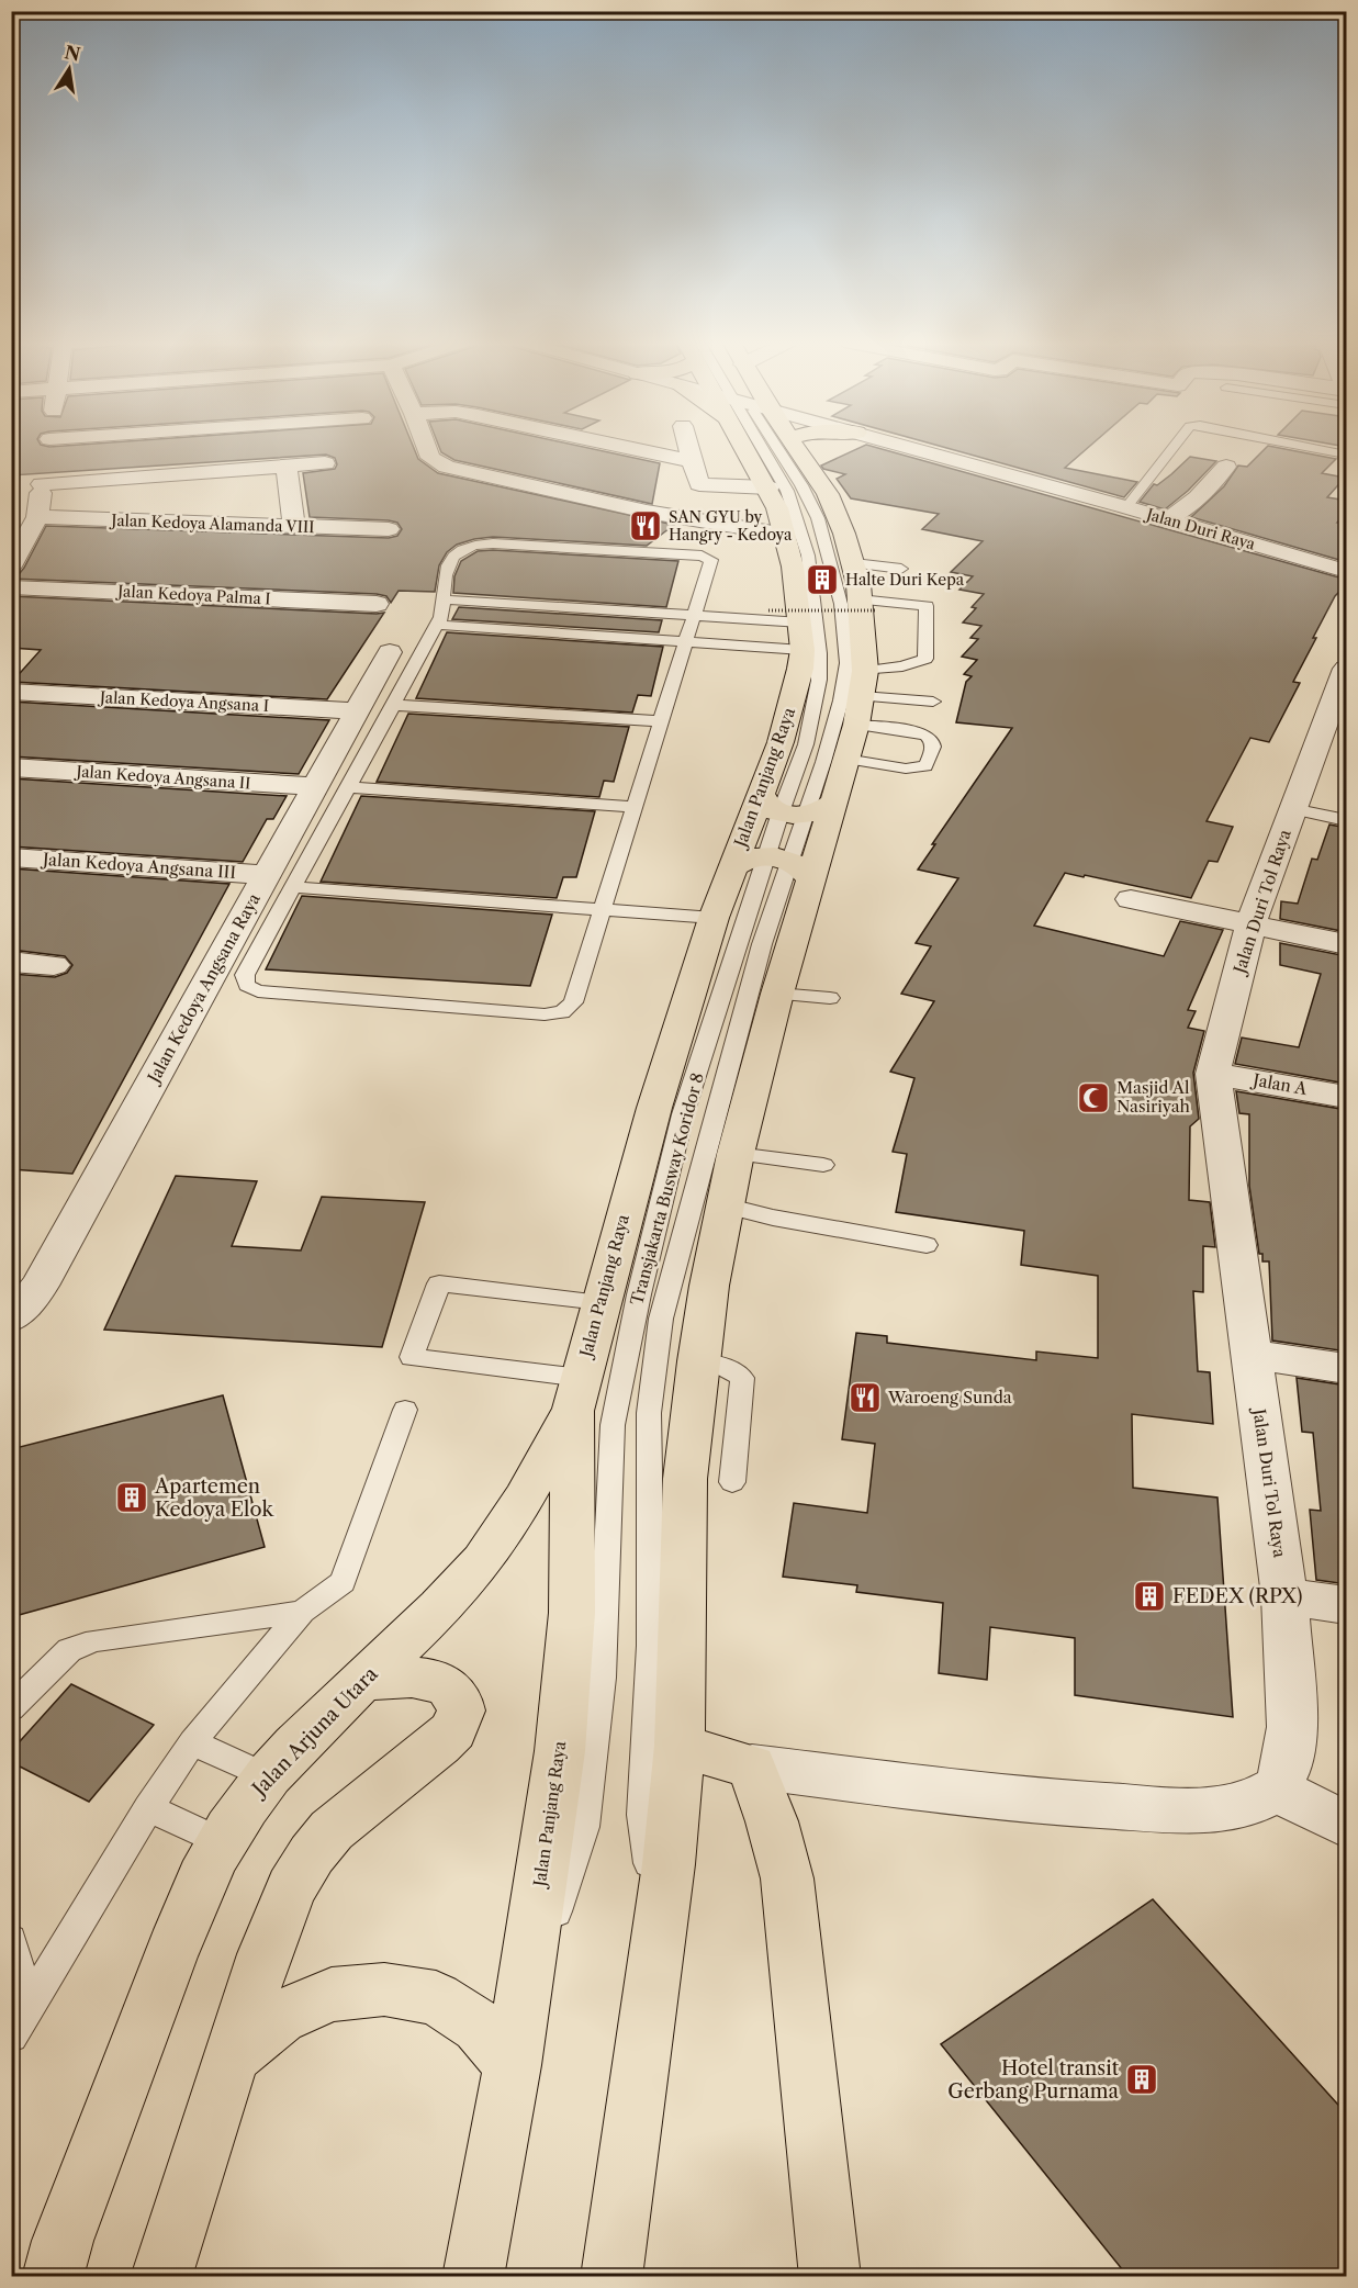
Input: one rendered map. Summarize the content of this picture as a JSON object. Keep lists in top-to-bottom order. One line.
{"streets":{"main road":["Jalan Panjang Raya","Jalan Arjuna Utara"],"street":["Jalan Kedoya Alamanda VIII","Jalan Duri Raya","Jalan Kedoya Palma I","Jalan Kedoya Angsana I","Jalan Kedoya Angsana II","Jalan Kedoya Angsana III","Jalan Duri Tol Raya","Jalan Kedoya Angsana Raya","Jalan A"],"lane":["Transjakarta Busway Koridor 8"]},"crossings":[["Jalan Kedoya Angsana I","Jalan Kedoya Angsana Raya"],["Jalan Kedoya Angsana II","Jalan Kedoya Angsana Raya"],["Jalan Panjang Raya","Transjakarta Busway Koridor 8"],["Jalan Panjang Raya","Jalan Arjuna Utara"],["Jalan Kedoya Angsana III","Jalan Kedoya Angsana Raya"],["Jalan Duri Tol Raya","Jalan A"]],"places":{"restaurant":["SAN GYU by Hangry - Kedoya","Waroeng Sunda"],"building":["Halte Duri Kepa","Apartemen Kedoya Elok","FEDEX (RPX)","Hotel transit Gerbang Purnama"],"mosque":["Masjid Al Nasiriyah"]},"north":"top"}
